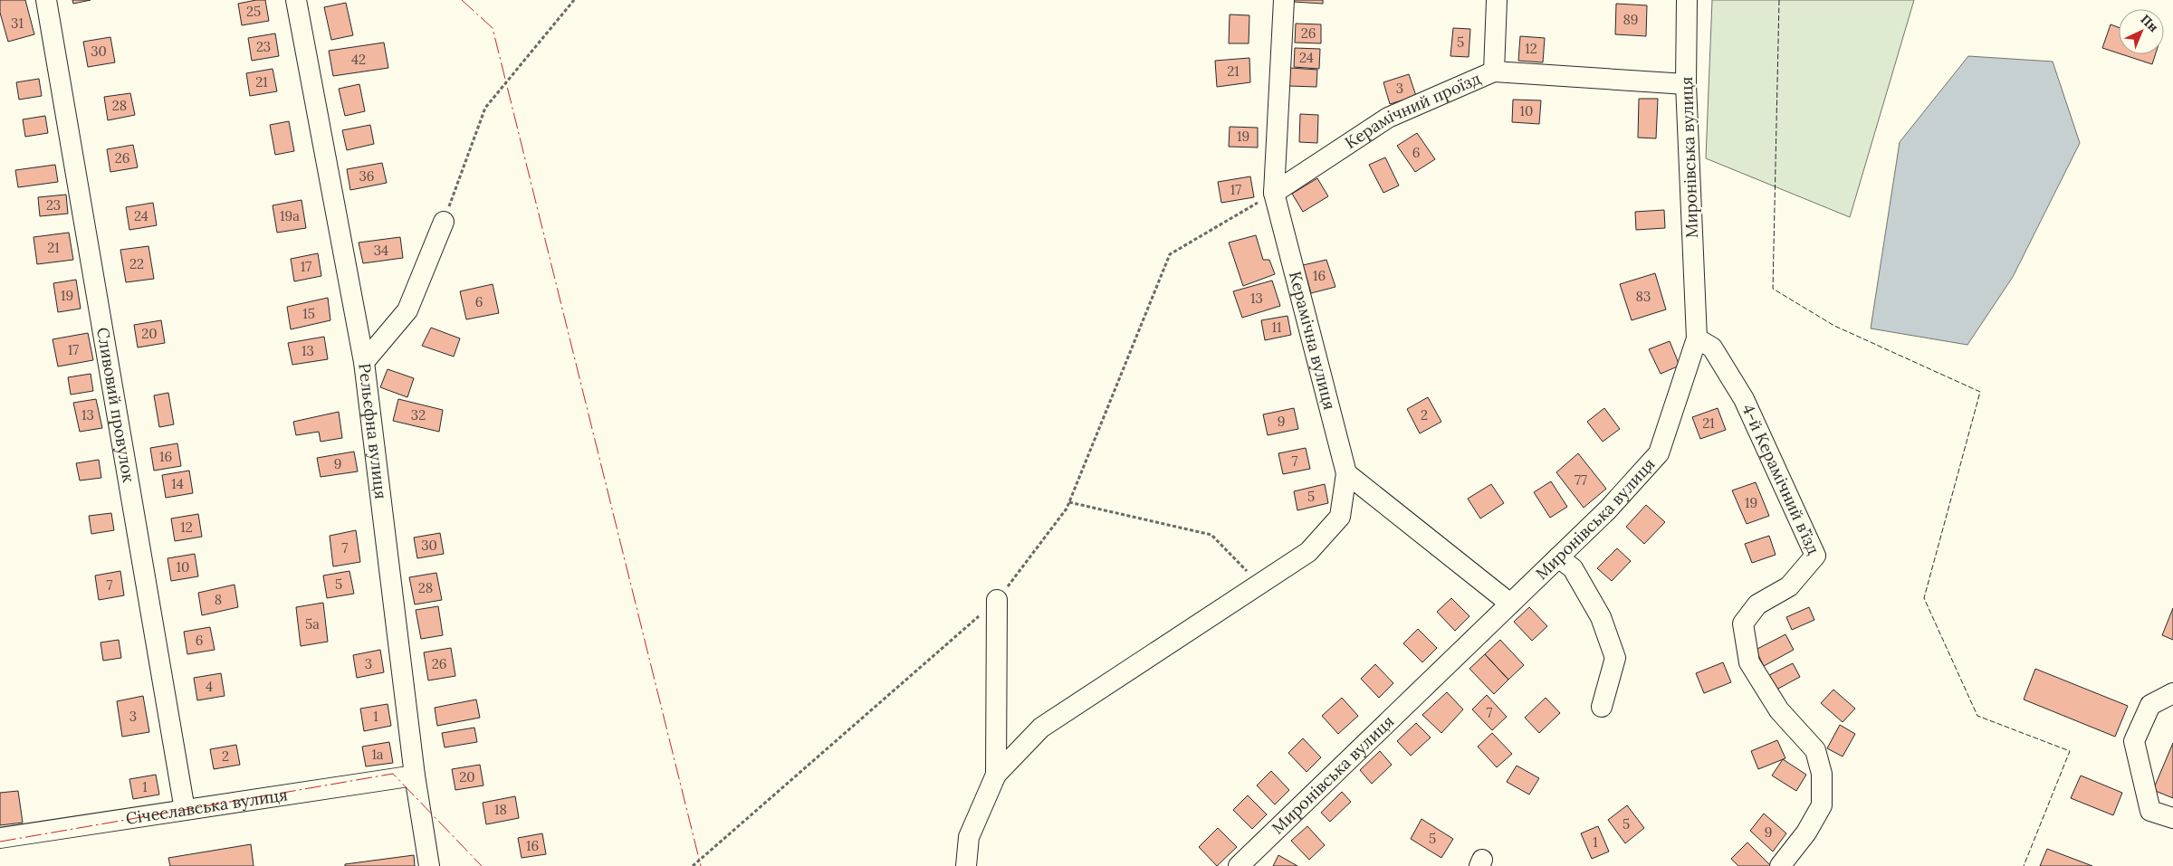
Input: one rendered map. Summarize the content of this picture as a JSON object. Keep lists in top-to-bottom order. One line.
{"streets":{"street":["Керамічний проїзд","Миронівська вулиця","Керамічна вулиця","Сливовий провулок","Рельєфна вулиця","4-й Керамічний в’їзд","Січеславська вулиця"]},"crossings":[["Керамічний проїзд","Керамічна вулиця"],["Миронівська вулиця","4-й Керамічний в’їзд"],["Сливовий провулок","Січеславська вулиця"],["Рельєфна вулиця","Січеславська вулиця"]],"house_numbers":["25","89","31","26","5","23","12","30","24","42","21","21","3","28","10","19","6","26","36","17","23","24","19а","21","34","22","17","16","19","83","13","6","15","11","20","17","13","13","32","2","9","21","16","7","9","77","14","5","19","12","30","7","10","5","7","28","8","5а","6","3","26","4","7","3","1","1а","2","20","1","18","5","9","5","1","16"],"north":"top right"}
